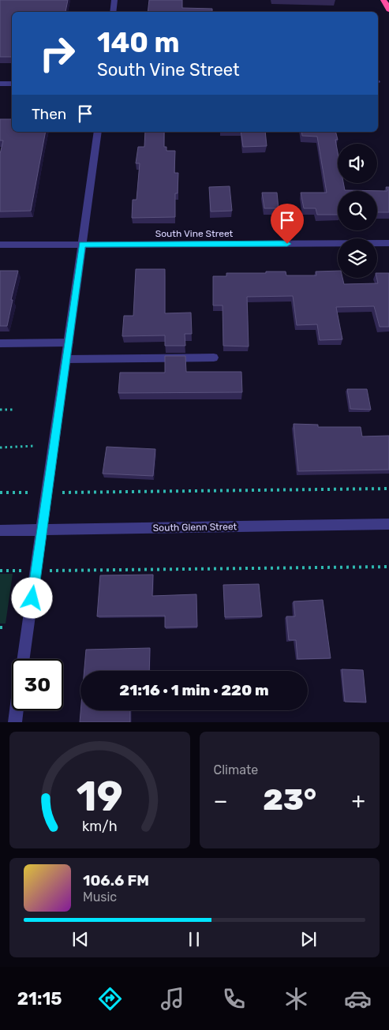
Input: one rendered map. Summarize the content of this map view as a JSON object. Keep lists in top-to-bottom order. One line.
{"streets":{"street":["South Vine Street","South Glenn Street"]},"page":{"turn":["140 m","South Vine Street"],"then":"Then","limit":"30","trip":"21:16 · 1 min · 220 m","tile":"Climate","heat":["−","23°","+"],"song":["106.6 FM","Music"],"tabs":"21:15","gauge":["19","km/h"]}}
